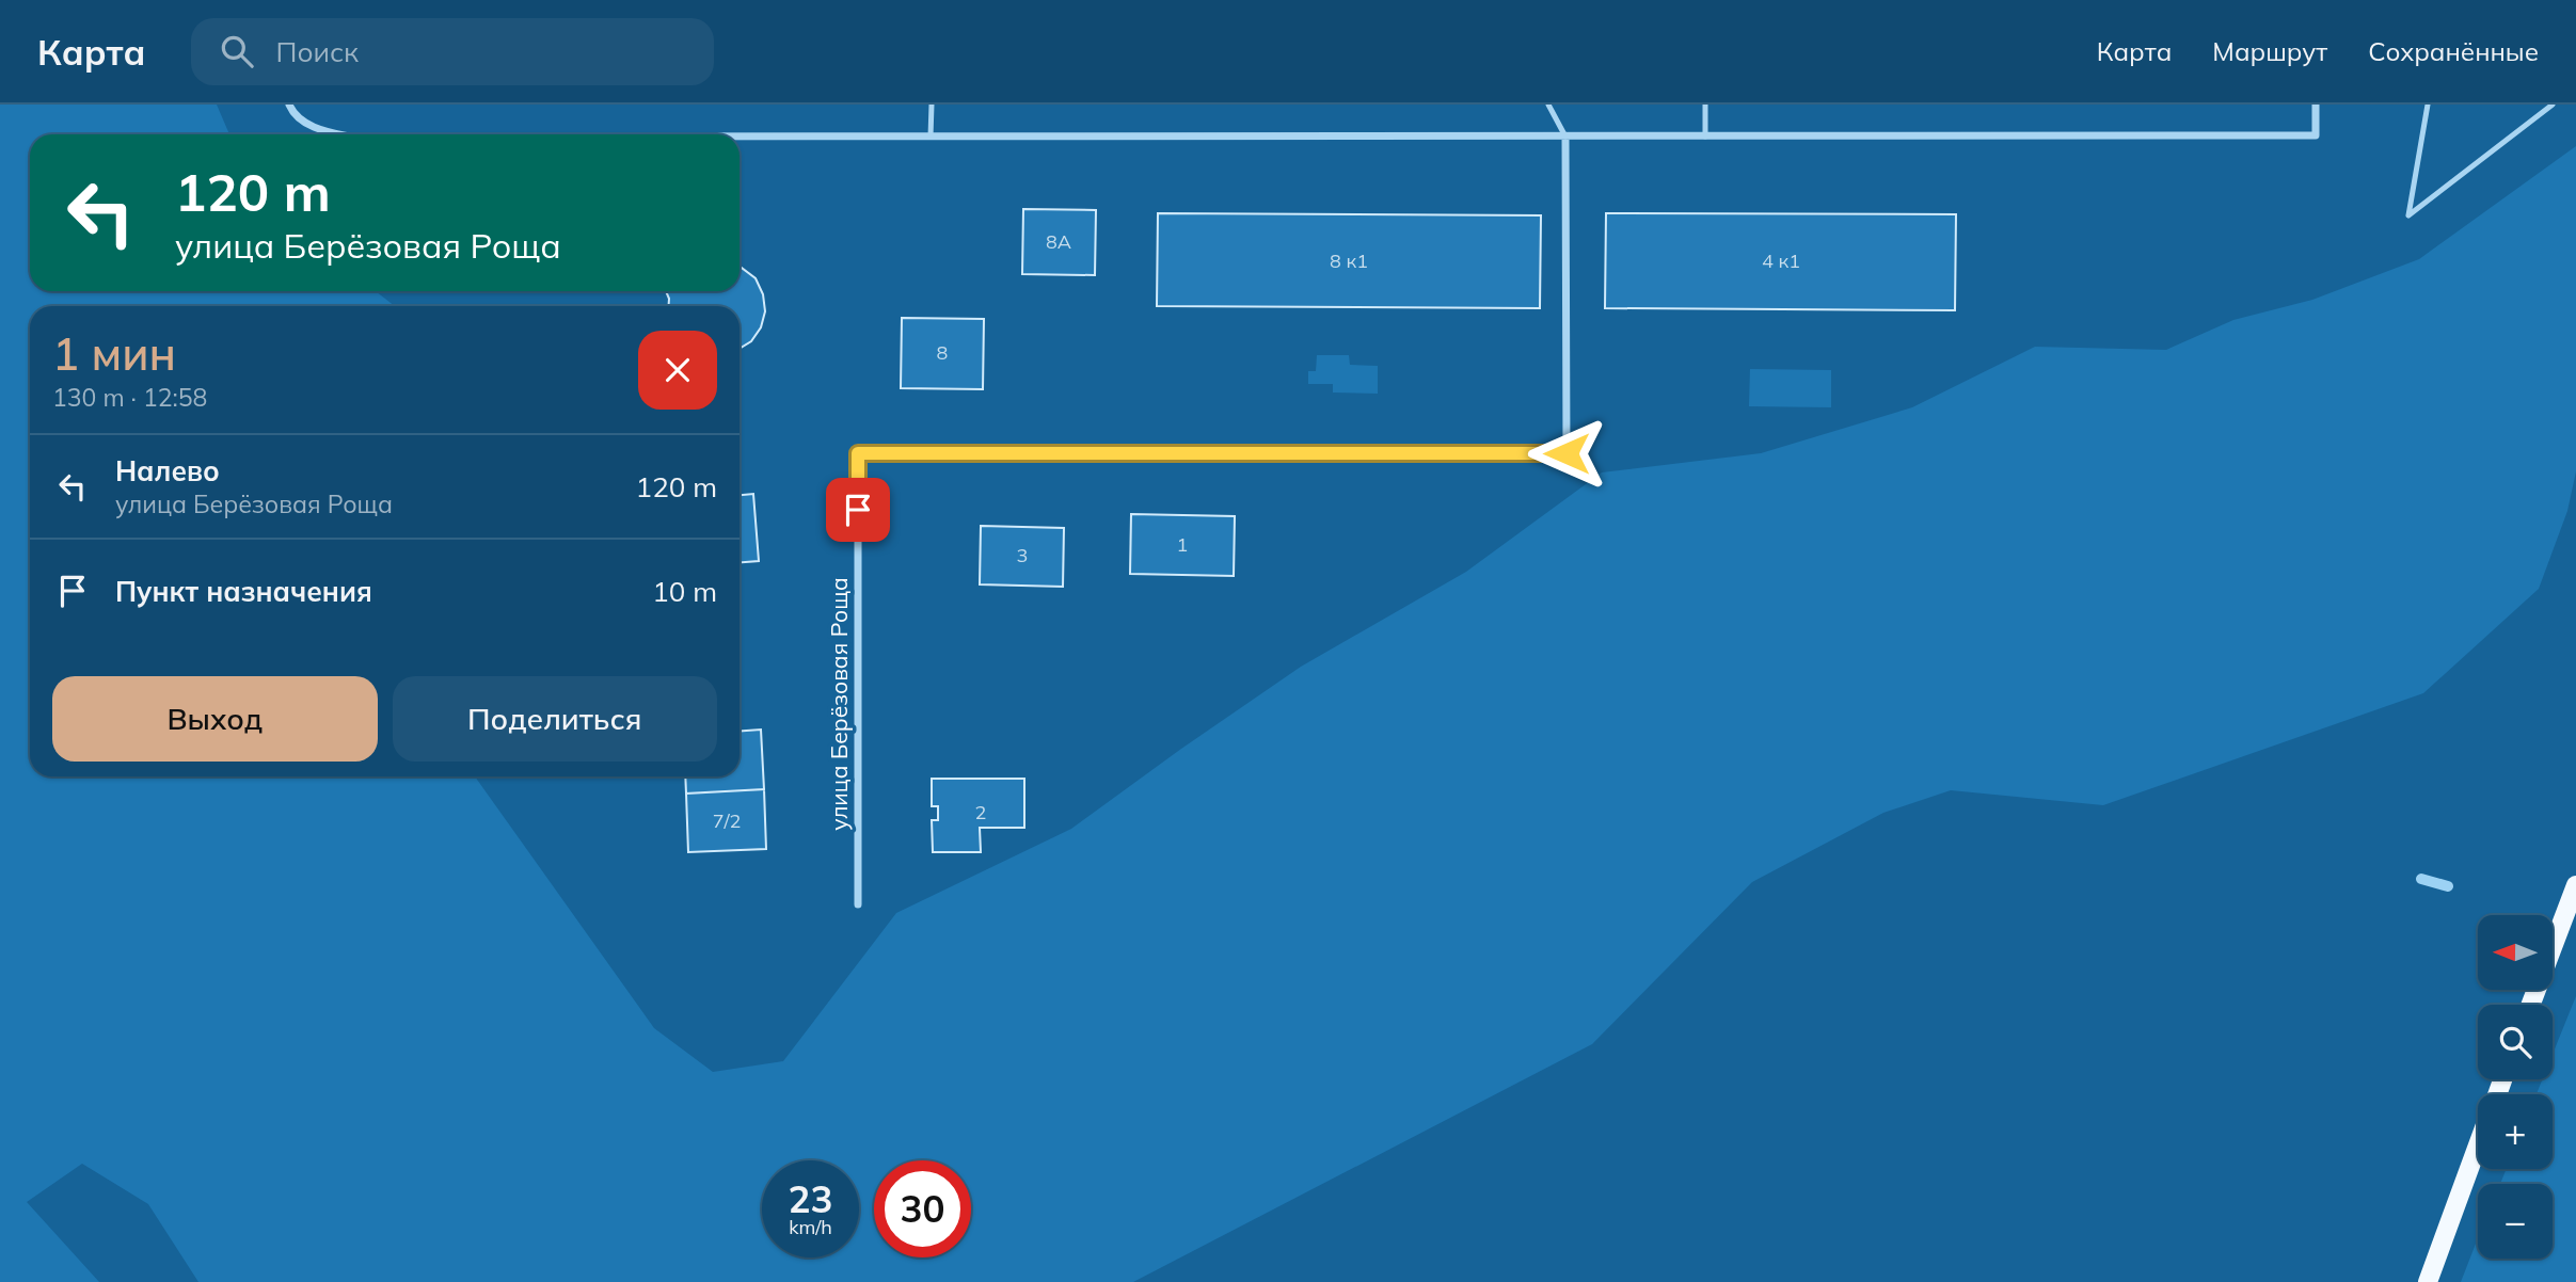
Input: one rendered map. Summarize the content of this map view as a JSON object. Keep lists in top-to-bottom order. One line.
{"streets":{"street":["улица Берёзовая Роща"]},"house_numbers":["8А","8 к1","4 к1","8","1","3","2","7/2"],"north":"left","page":{"header":"Карта","search":"Поиск","nav":["Карта","Маршрут","Сохранённые"],"turn":["120 m","улица Берёзовая Роща"],"heading":["1 мин","130 m · 12:58"],"list":[{"name":"Налево","note":"улица Берёзовая Роща","value":"120 m"},{"name":"Пункт назначения","value":"10 m"}],"buttons":["Выход","Поделиться"],"map_buttons":["+","−"],"speed":"23 km/h","limit":"30"}}
